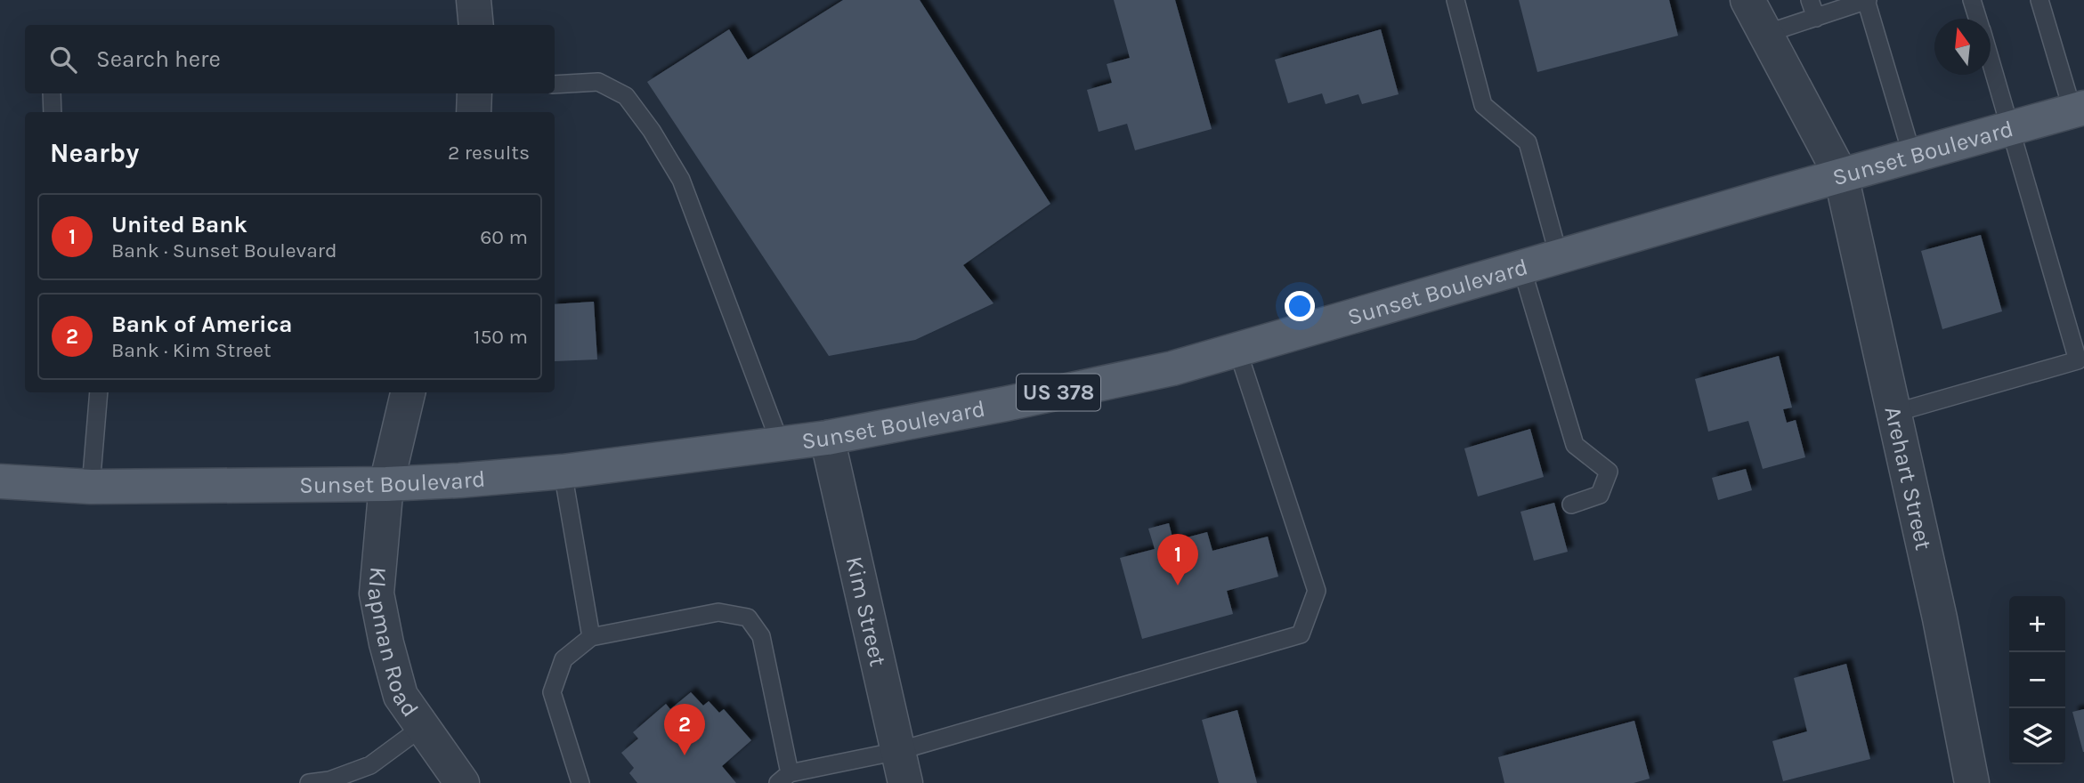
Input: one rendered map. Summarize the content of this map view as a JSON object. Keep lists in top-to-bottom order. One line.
{"streets":{"main road":["Sunset Boulevard","US 378"],"street":["Arehart Street","Kim Street","Klapman Road"]},"crossings":[["Sunset Boulevard","Arehart Street"],["Sunset Boulevard","Kim Street"],["Sunset Boulevard","Klapman Road"]],"north":"top","page":{"search":"Search here","heading":["Nearby","2 results"],"list":[{"mark":"1","name":"United Bank","note":"Bank · Sunset Boulevard","value":"60 m"},{"mark":"2","name":"Bank of America","note":"Bank · Kim Street","value":"150 m"}],"pins":["1","2"],"map_buttons":["+","−"]}}
